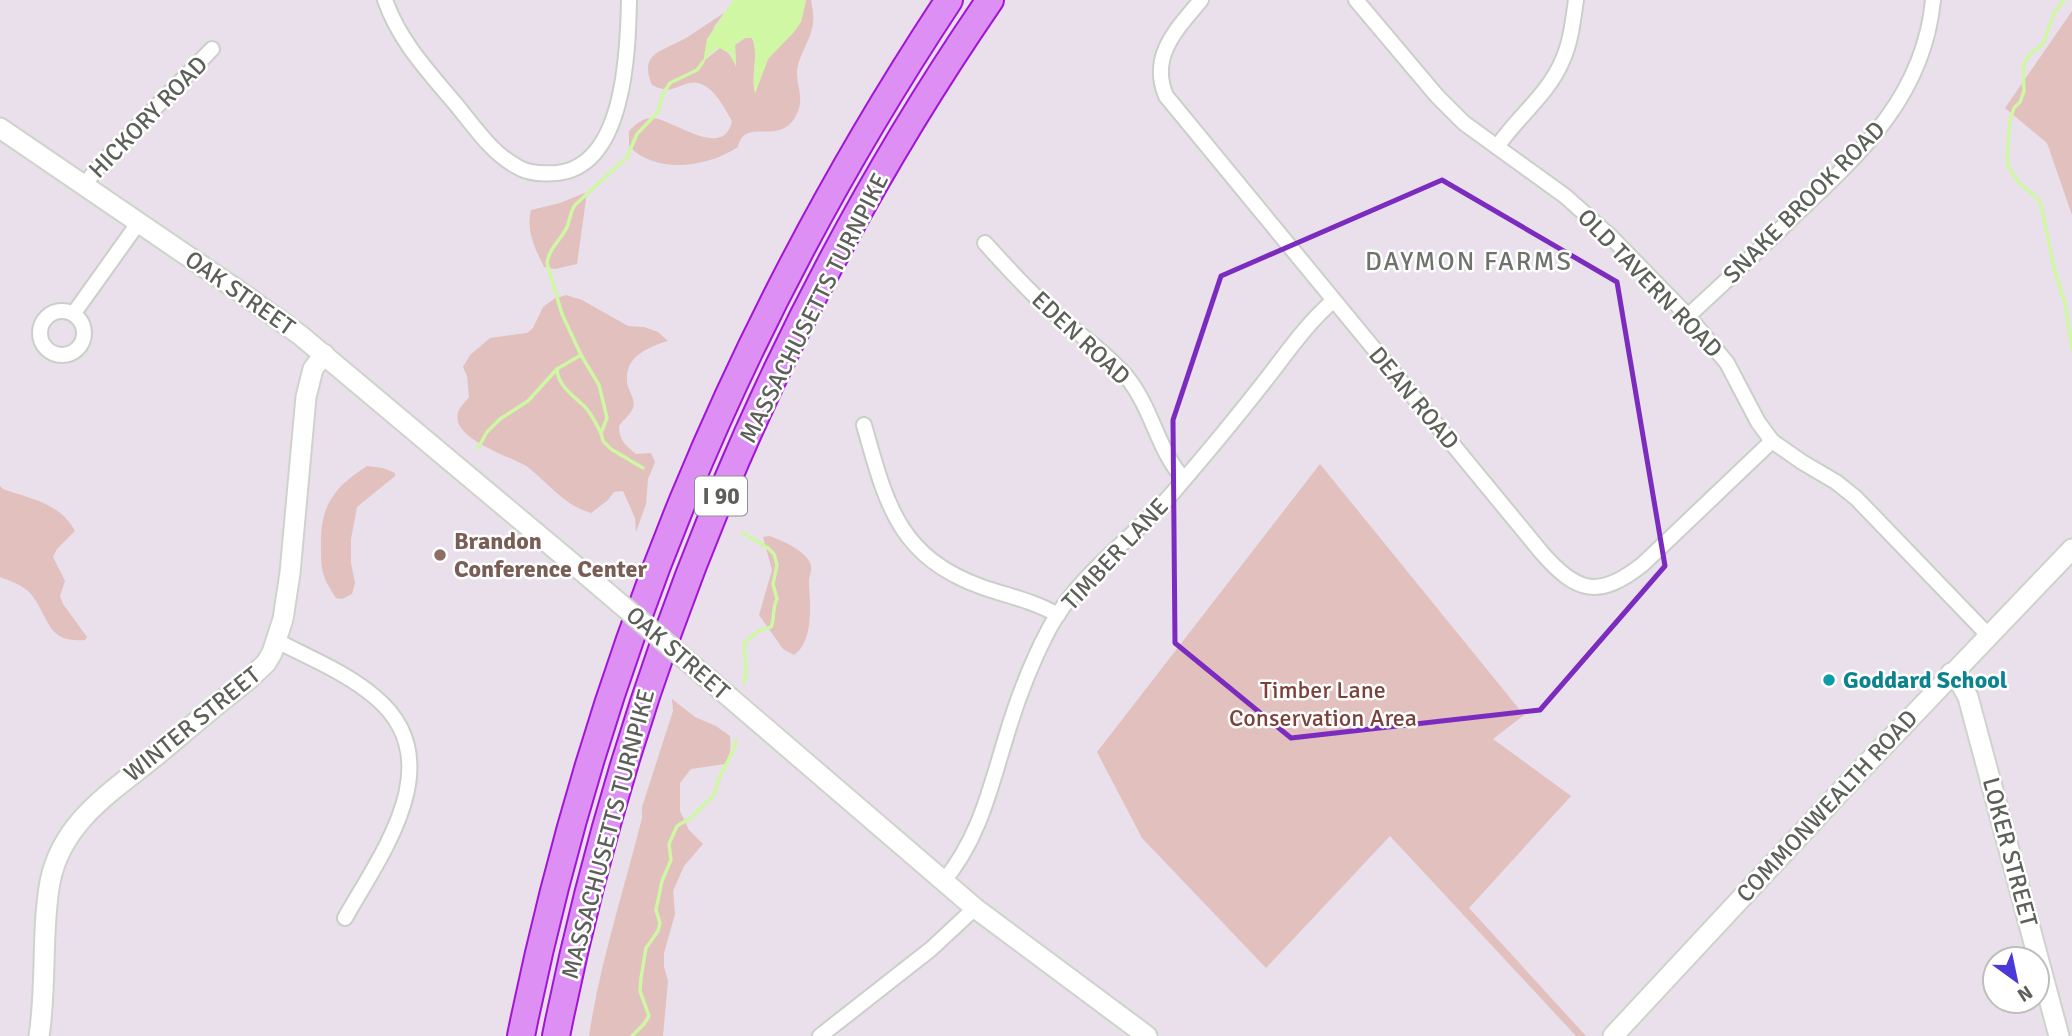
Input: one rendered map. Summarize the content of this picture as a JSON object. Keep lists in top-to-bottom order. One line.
{"streets":{"highway":["MASSACHUSETTS TURNPIKE","I 90"],"main road":["OAK STREET","WINTER STREET","COMMONWEALTH ROAD","LOKER STREET"],"street":["HICKORY ROAD","SNAKE BROOK ROAD","OLD TAVERN ROAD","EDEN ROAD","DEAN ROAD","TIMBER LANE"]},"crossings":[["HICKORY ROAD","OAK STREET"],["SNAKE BROOK ROAD","OLD TAVERN ROAD"],["OLD TAVERN ROAD","DEAN ROAD"],["OLD TAVERN ROAD","COMMONWEALTH ROAD"],["OAK STREET","TIMBER LANE"],["OAK STREET","WINTER STREET"],["EDEN ROAD","TIMBER LANE"],["DEAN ROAD","TIMBER LANE"],["COMMONWEALTH ROAD","LOKER STREET"]],"districts":["DAYMON FARMS"],"parks":["Timber Lane Conservation Area"],"places":["Brandon Conference Center","Goddard School"],"north":"bottom right"}
